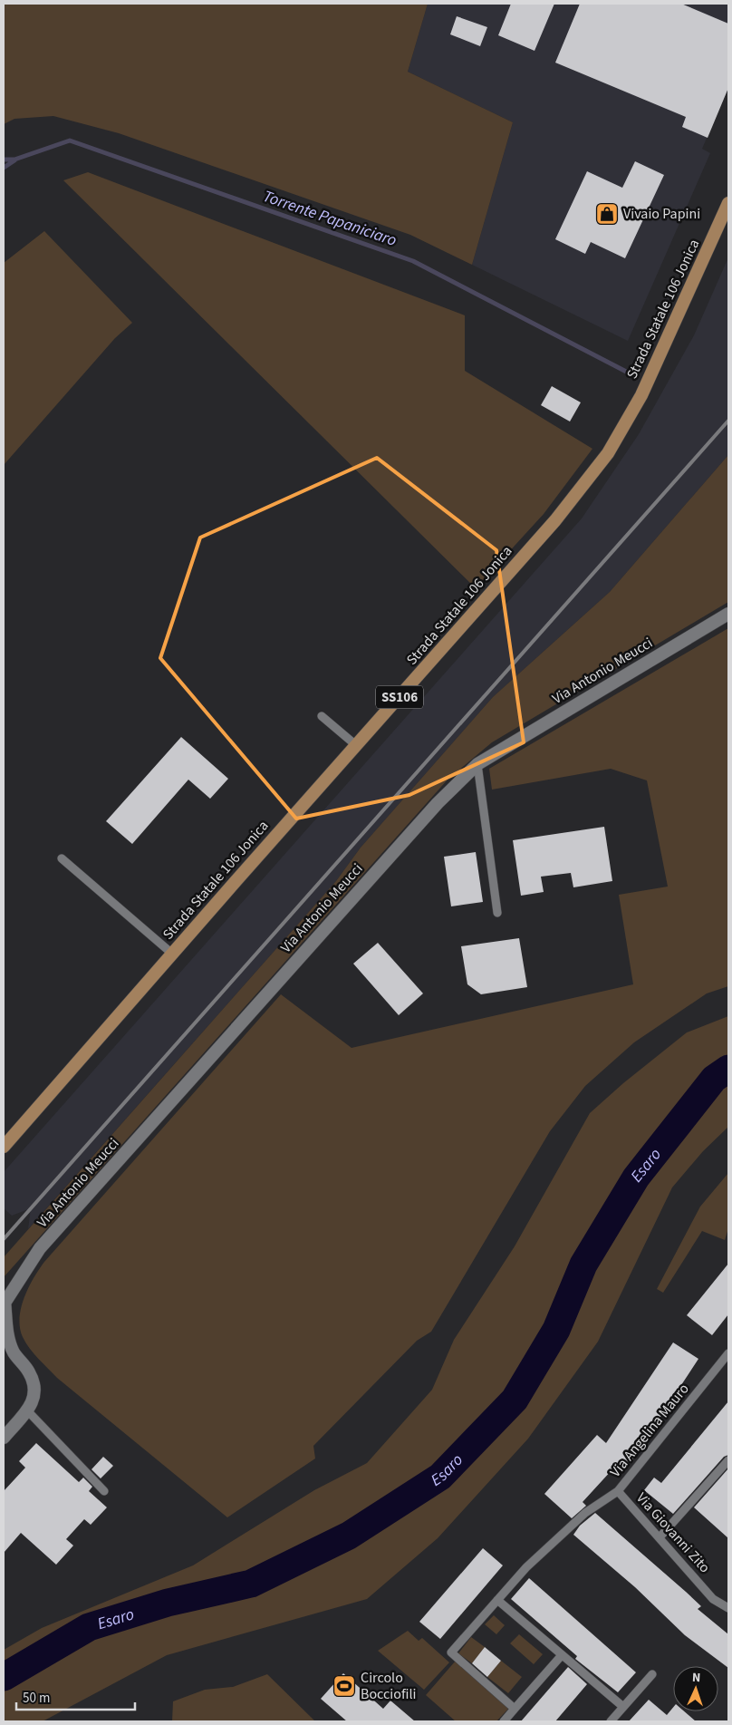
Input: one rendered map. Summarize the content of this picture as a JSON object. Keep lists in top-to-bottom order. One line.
{"streets":{"main road":["Strada Statale 106 Jonica","SS106"],"street":["Via Antonio Meucci"],"lane":["Via Angelina Mauro","Via Giovanni Zito"]},"crossings":[["Via Angelina Mauro","Via Giovanni Zito"]],"water":["Torrente Papaniciaro","Esaro"],"places":{"shop":["Vivaio Papini"],"sports":["Circolo Bocciofili"]},"scale_bar":"50 m","north":"top"}
